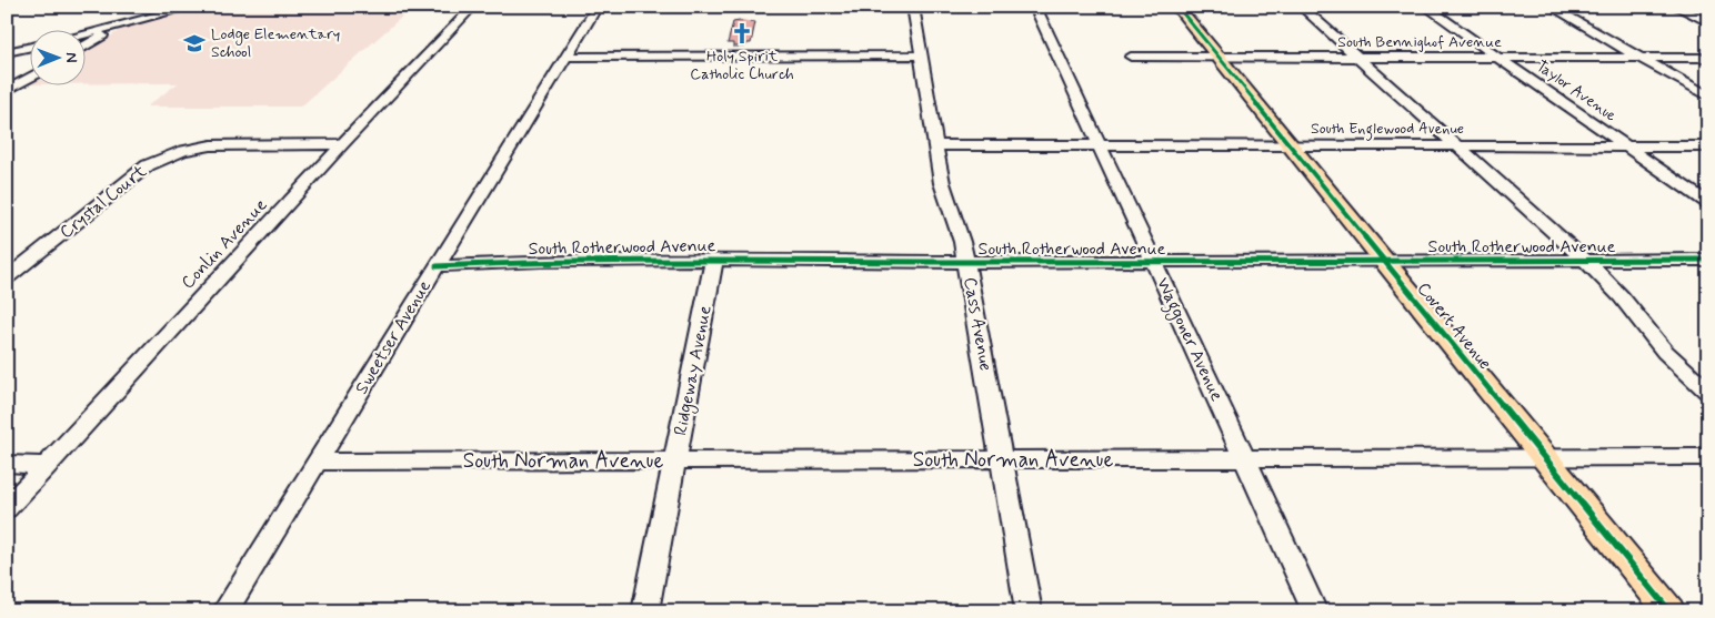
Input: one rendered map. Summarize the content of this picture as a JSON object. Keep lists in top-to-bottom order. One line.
{"streets":{"main road":["Covert Avenue"],"street":["South Bennighof Avenue","Taylor Avenue","South Englewood Avenue","Crystal Court","Conlin Avenue","South Rotherwood Avenue","Cass Avenue","Sweetser Avenue","Waggoner Avenue","Ridgeway Avenue","South Norman Avenue"]},"crossings":[["South Bennighof Avenue","Taylor Avenue"],["South Bennighof Avenue","Covert Avenue"],["Taylor Avenue","South Englewood Avenue"],["South Englewood Avenue","Cass Avenue"],["South Englewood Avenue","Covert Avenue"],["South Englewood Avenue","Waggoner Avenue"],["Crystal Court","Conlin Avenue"],["South Rotherwood Avenue","Cass Avenue"],["South Rotherwood Avenue","Covert Avenue"],["South Rotherwood Avenue","Sweetser Avenue"],["South Rotherwood Avenue","Waggoner Avenue"],["South Rotherwood Avenue","Ridgeway Avenue"],["Cass Avenue","South Norman Avenue"],["Covert Avenue","South Norman Avenue"],["Sweetser Avenue","South Norman Avenue"],["Waggoner Avenue","South Norman Avenue"],["Ridgeway Avenue","South Norman Avenue"]],"places":{"church":["Holy Spirit Catholic Church"],"school or university":["Lodge Elementary School"]},"north":"right"}
